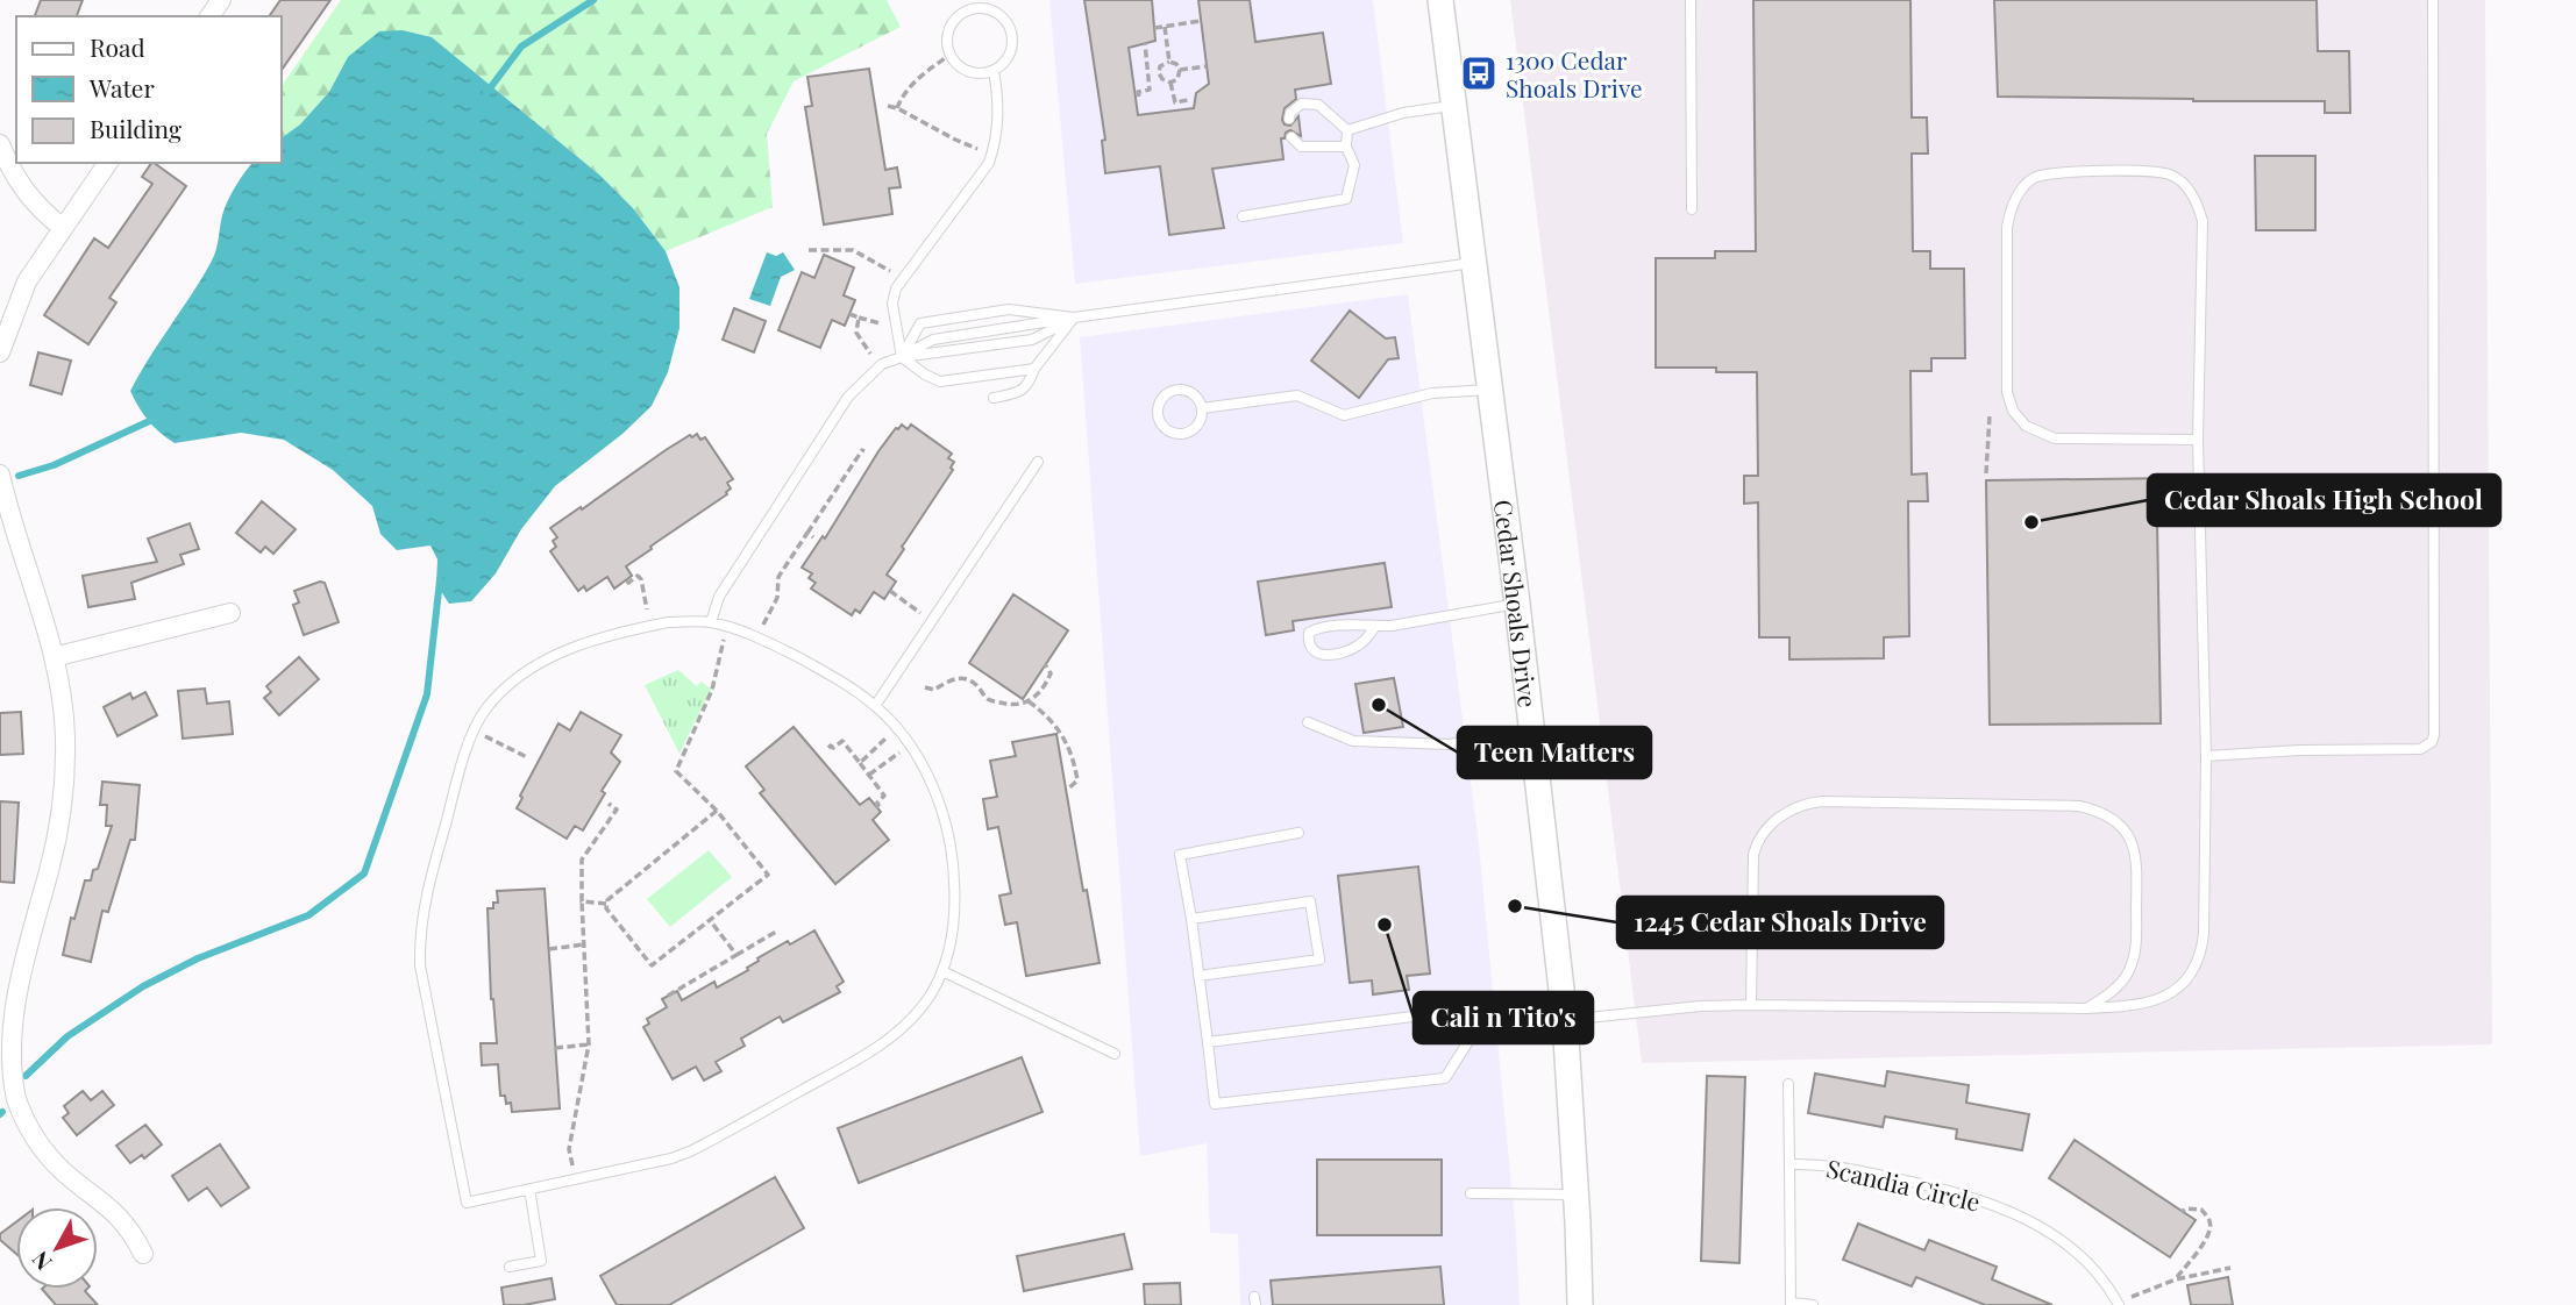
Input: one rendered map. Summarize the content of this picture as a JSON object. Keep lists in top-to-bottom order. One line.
{"streets":{"street":["Cedar Shoals Drive"],"lane":["Scandia Circle"]},"places":{"bus stop":["1300 Cedar Shoals Drive"],"other":["Cedar Shoals High School","Teen Matters","1245 Cedar Shoals Drive","Cali n Tito's"]},"legend":["Road","Water","Building"],"north":"bottom left"}
